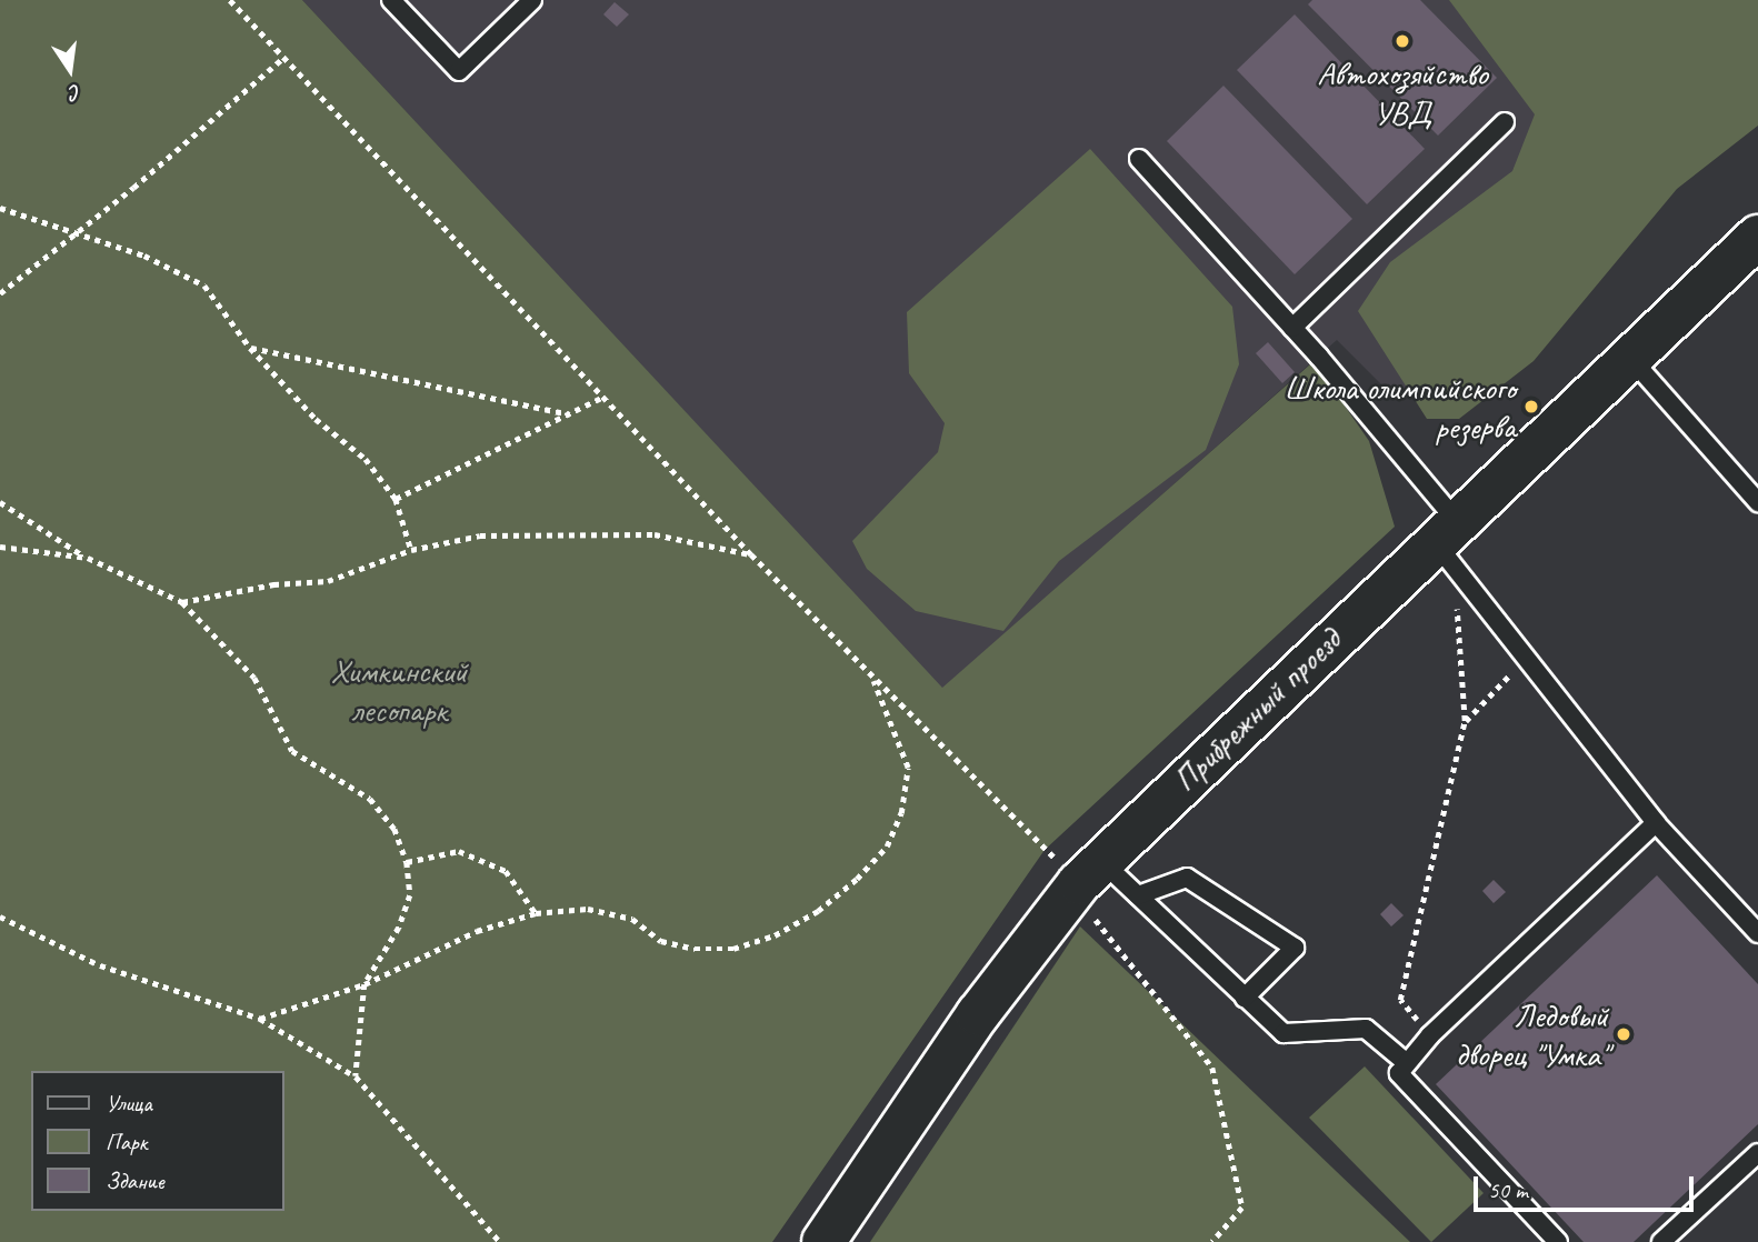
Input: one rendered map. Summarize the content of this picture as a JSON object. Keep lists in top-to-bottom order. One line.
{"streets":{"street":["Прибрежный проезд"]},"parks":["Химкинский лесопарк"],"places":["Автохозяйство УВД","Школа олимпийского резерва","Ледовый дворец \"Умка\""],"legend":["Улица","Парк","Здание"],"scale_bar":"50 m","north":"bottom"}
